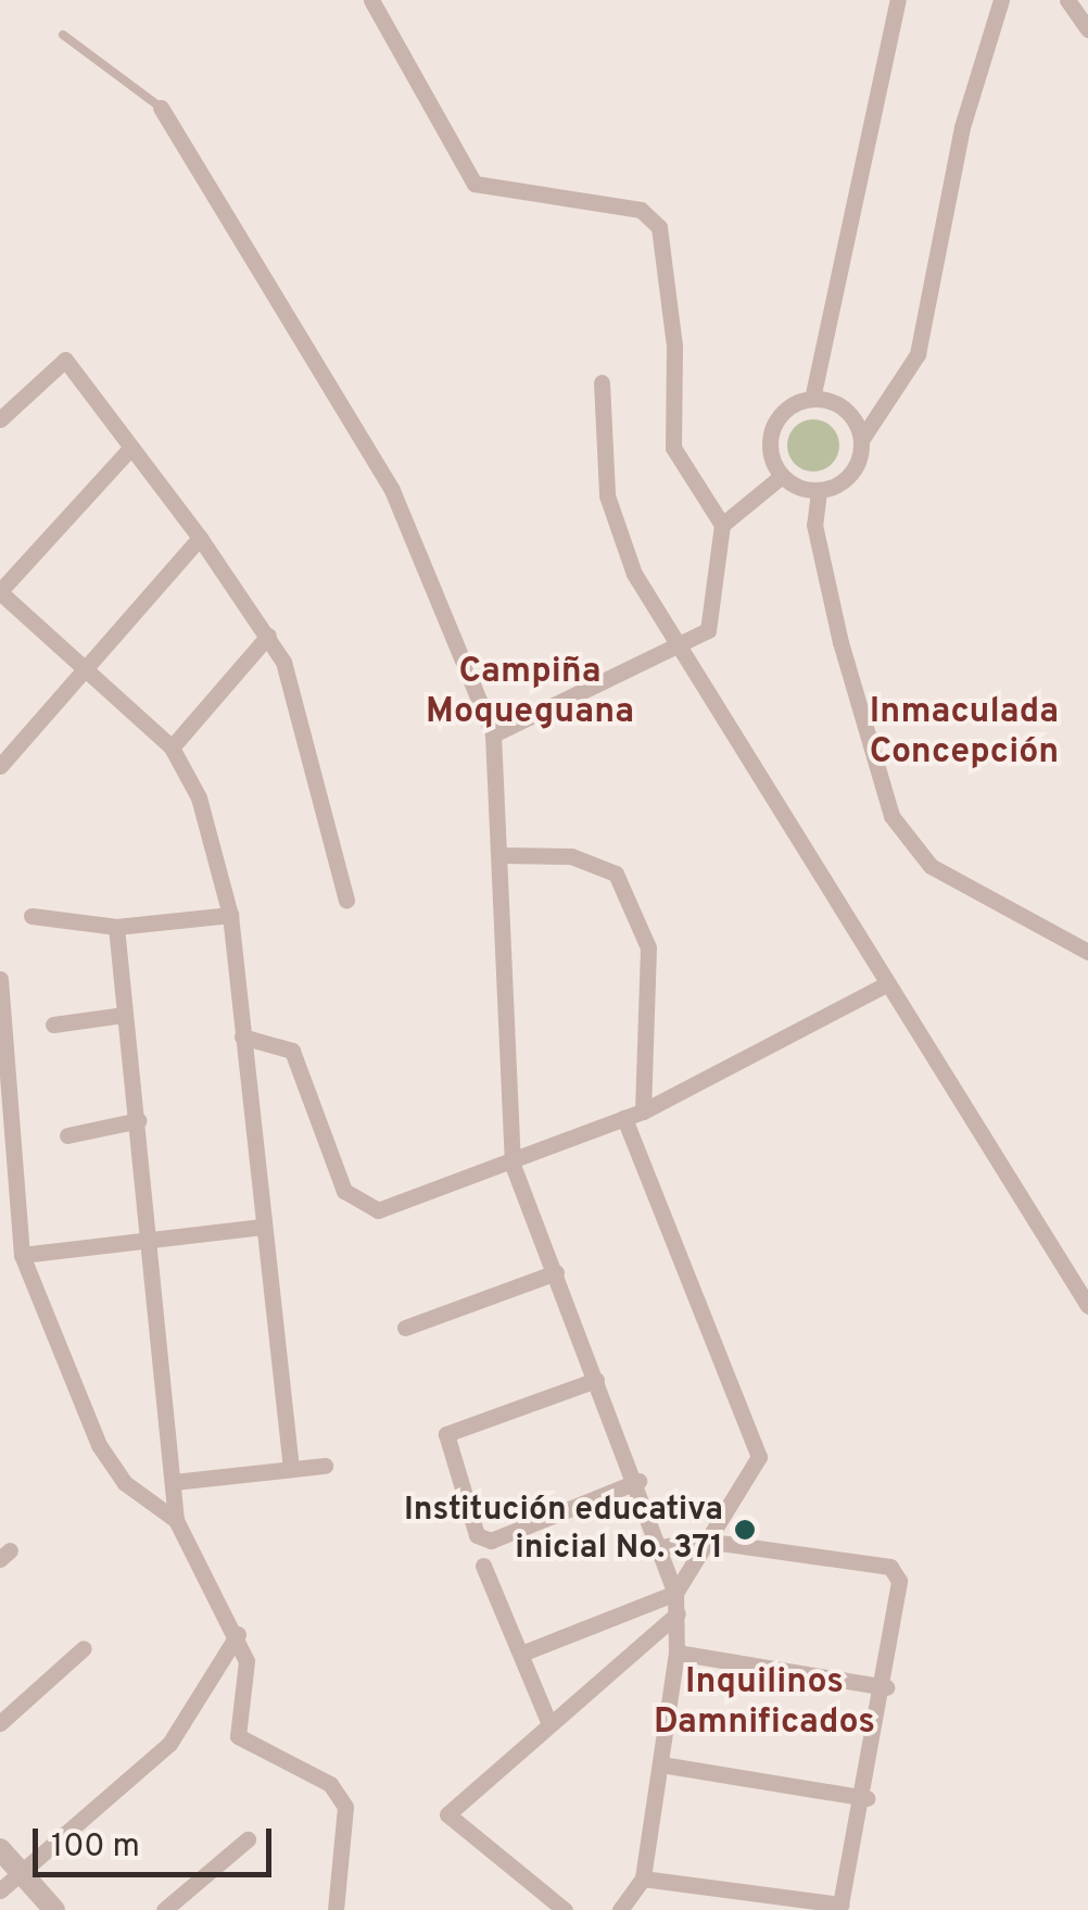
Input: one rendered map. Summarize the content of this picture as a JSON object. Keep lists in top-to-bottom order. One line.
{"districts":["Campiña Moqueguana","Inmaculada Concepción","Inquilinos Damnificados"],"places":["Institución educativa inicial No. 371"],"scale_bar":"100 m"}
